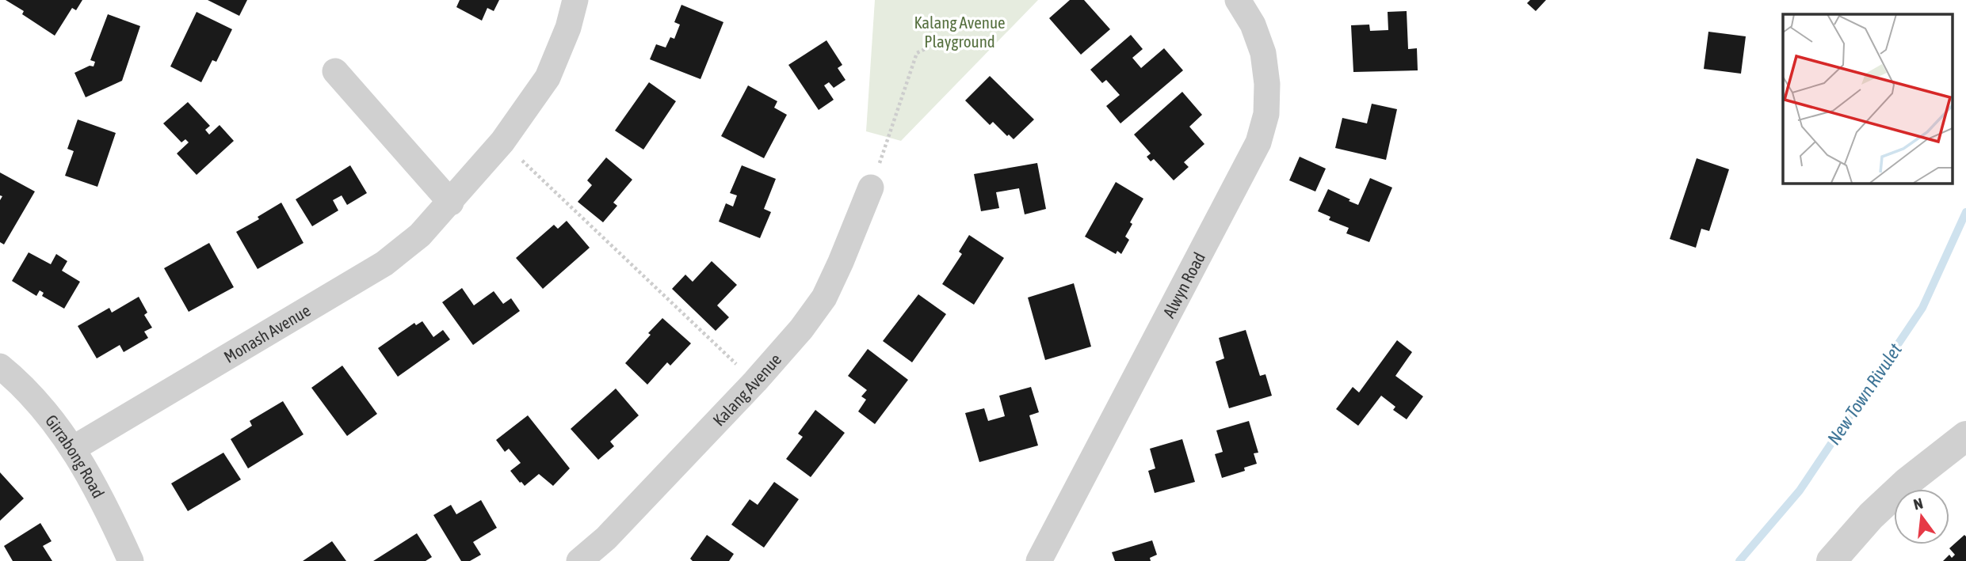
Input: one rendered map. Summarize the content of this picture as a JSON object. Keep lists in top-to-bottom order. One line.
{"streets":{"street":["Alwyn Road","Monash Avenue","Kalang Avenue","Girrabong Road"]},"crossings":[["Monash Avenue","Girrabong Road"]],"water":["New Town Rivulet"],"parks":["Kalang Avenue Playground"],"north":"top"}
